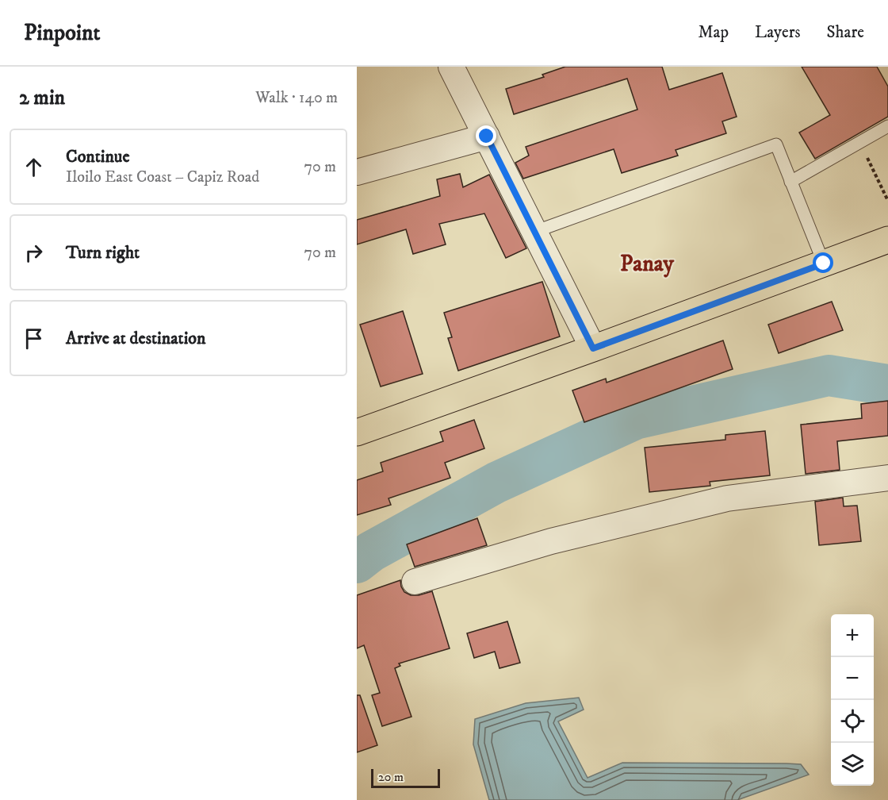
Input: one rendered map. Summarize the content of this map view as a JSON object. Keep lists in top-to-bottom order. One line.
{"districts":["Panay"],"scale_bar":"20 m","page":{"header":"Pinpoint","nav":["Map","Layers","Share"],"heading":["2 min","Walk · 140 m"],"list":[["Continue","Iloilo East Coast – Capiz Road","70 m"],["Turn right","70 m"],"Arrive at destination"],"map_buttons":["+","−"],"scale":"20 m"}}
